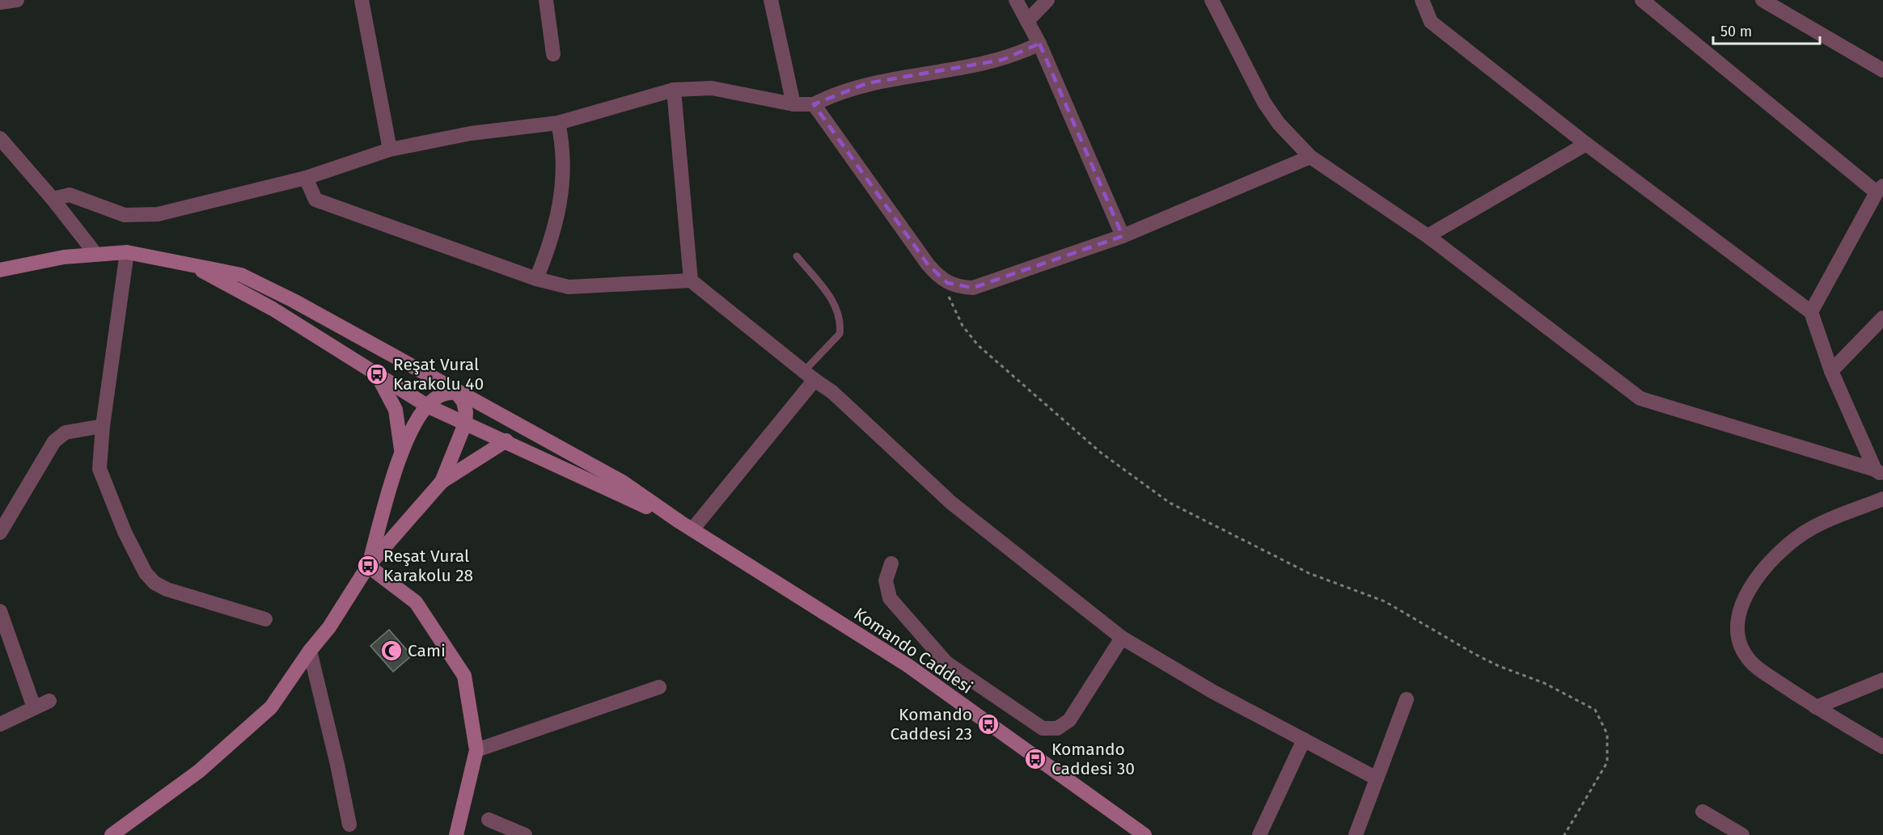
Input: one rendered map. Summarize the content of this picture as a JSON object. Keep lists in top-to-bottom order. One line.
{"streets":{"street":["Komando Caddesi"]},"places":{"bus stop":["Reşat Vural Karakolu 40","Reşat Vural Karakolu 28","Komando Caddesi 23","Komando Caddesi 30"],"mosque":["Cami"]},"scale_bar":"50 m"}
